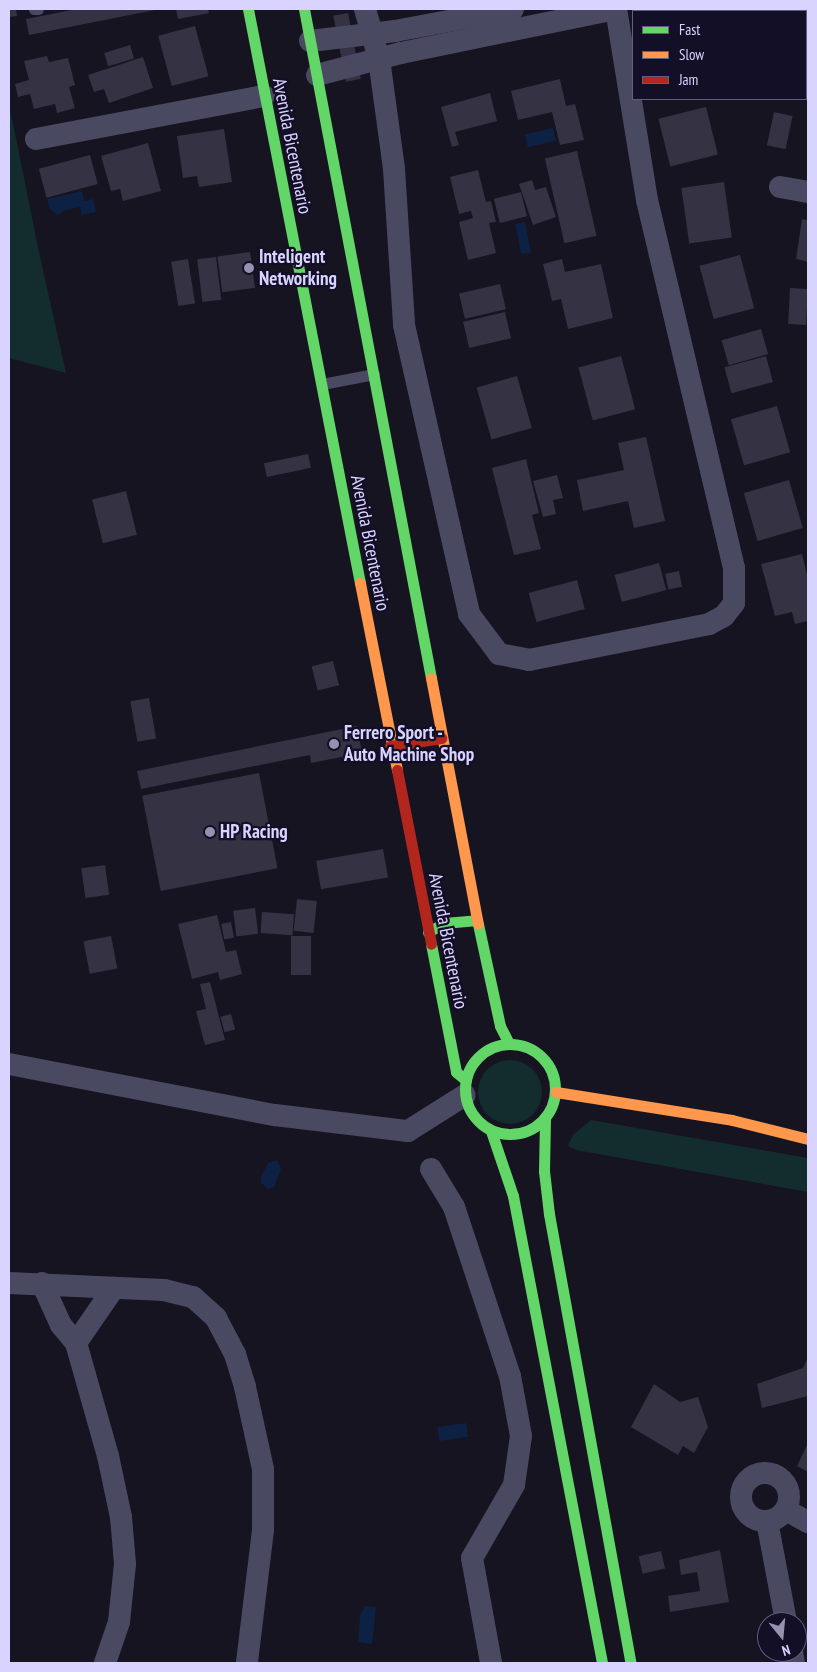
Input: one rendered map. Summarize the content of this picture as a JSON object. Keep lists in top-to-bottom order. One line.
{"streets":{"street":["Avenida Bicentenario"]},"places":["Inteligent Networking","Ferrero Sport - Auto Machine Shop","HP Racing"],"legend":["Fast","Slow","Jam"],"north":"bottom"}
